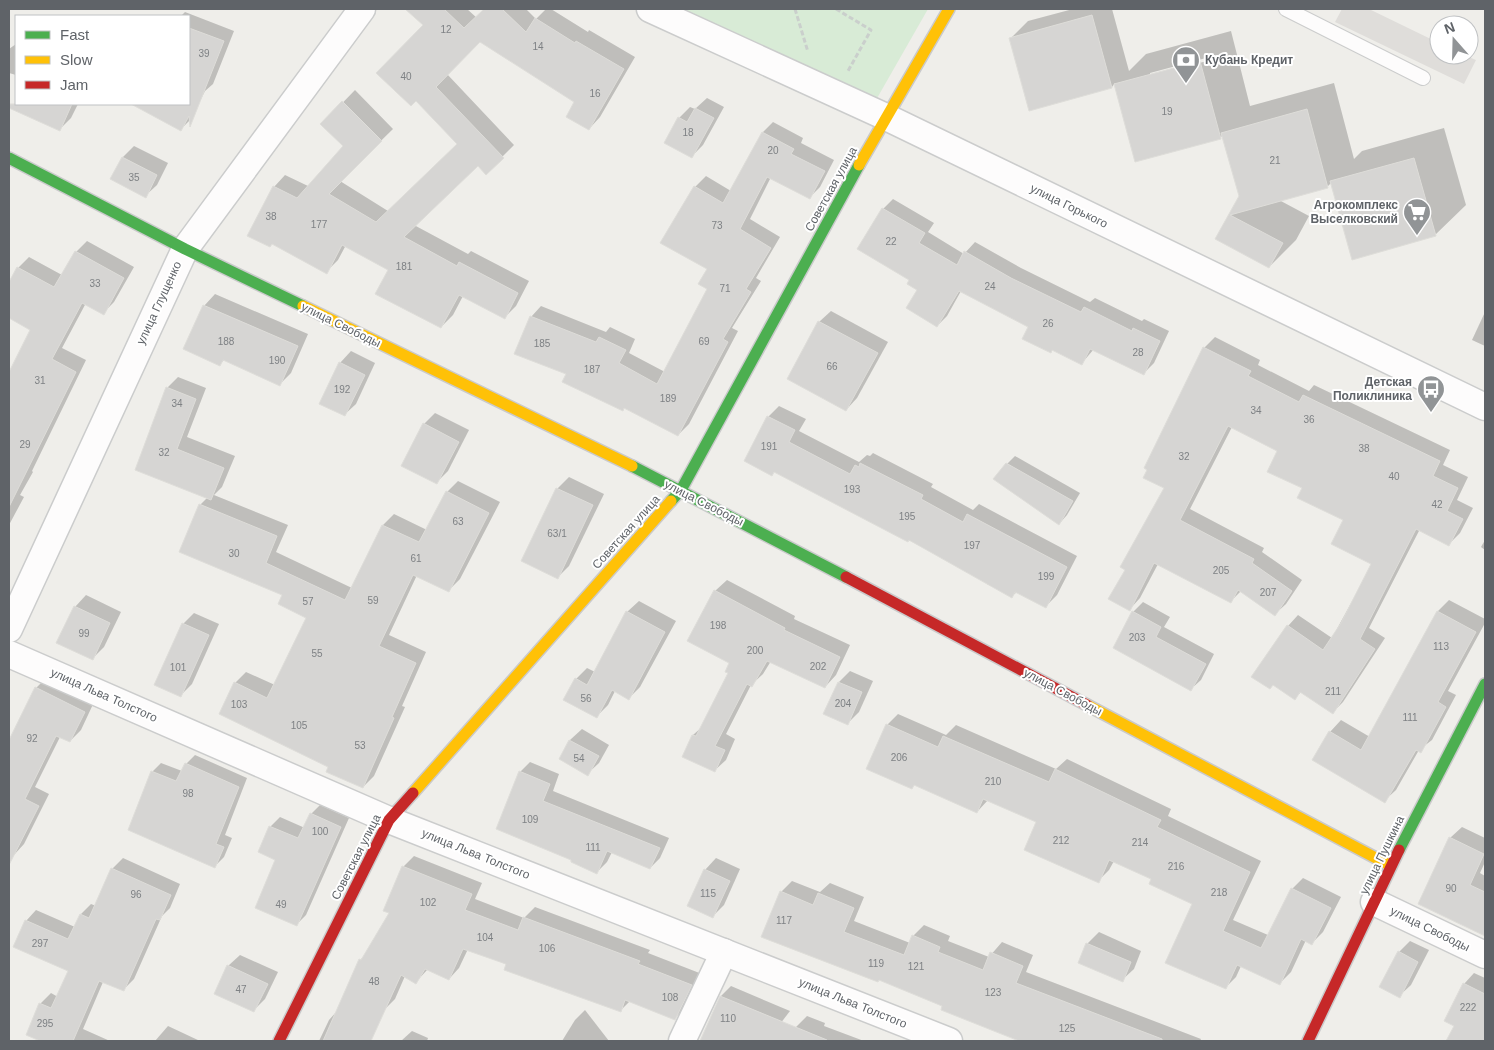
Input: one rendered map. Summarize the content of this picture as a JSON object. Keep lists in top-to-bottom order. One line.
{"streets":{"street":["Советская улица","улица Горького","улица Глущенко","улица Свободы","улица Льва Толстого","улица Пушкина"]},"crossings":[["Советская улица","улица Горького"],["Советская улица","улица Свободы"],["Советская улица","улица Льва Толстого"],["улица Глущенко","улица Свободы"],["улица Свободы","улица Пушкина"]],"places":{"bank":["Кубань Кредит"],"supermarket":["Агрокомплекс Выселковский"],"bus stop":["Детская Поликлиника"]},"house_numbers":["12","14","39","40","16","19","18","20","21","35","38","177","73","22","181","33","24","71","26","188","69","185","28","190","66","187","31","192","189","34","34","36","29","191","38","32","32","40","193","42","195","63","63/1","197","30","61","205","199","207","59","57","198","99","203","113","200","55","202","101","211","56","204","103","111","105","92","53","206","54","210","98","109","100","212","214","111","216","90","218","115","96","102","49","117","104","297","106","119","121","48","47","123","108","222","110","295","125"],"legend":["Fast","Slow","Jam"],"north":"top"}
